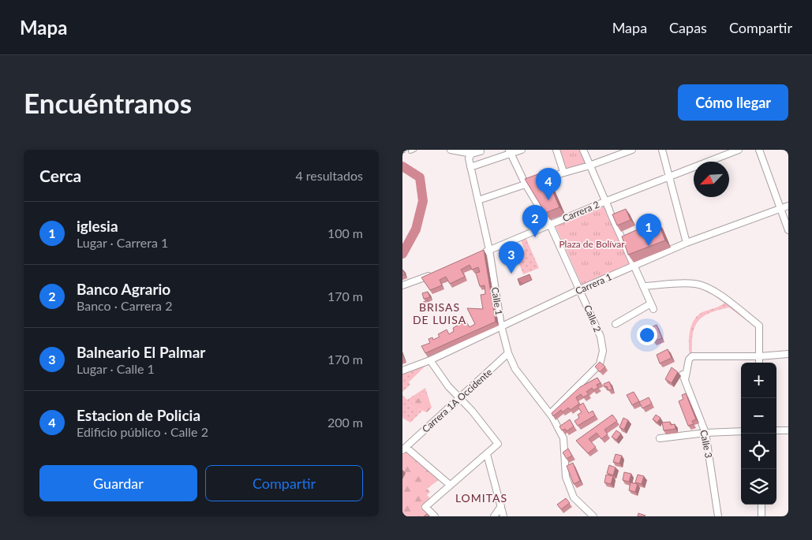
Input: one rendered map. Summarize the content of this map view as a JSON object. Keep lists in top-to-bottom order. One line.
{"streets":{"street":["Carrera 2","Carrera 1","Calle 1","Calle 2","Carrera 1A Occidente","Calle 3"]},"crossings":[["Carrera 2","Calle 1"],["Carrera 2","Calle 2"],["Carrera 1","Calle 1"],["Carrera 1","Calle 2"],["Calle 1","Calle 2"],["Calle 1","Carrera 1A Occidente"]],"districts":["BRISAS DE LUISA","LOMITAS"],"parks":["Plaza de Bolívar"],"north":"bottom left","page":{"header":"Mapa","nav":["Mapa","Capas","Compartir"],"buttons":["Cómo llegar",["Guardar","Compartir"]],"title":"Encuéntranos","heading":["Cerca","4 resultados"],"pins":["4","2","1","3"],"list":[{"mark":"1","name":"iglesia","note":"Lugar · Carrera 1","value":"100 m"},{"mark":"2","name":"Banco Agrario","note":"Banco · Carrera 2","value":"170 m"},{"mark":"3","name":"Balneario El Palmar","note":"Lugar · Calle 1","value":"170 m"},{"mark":"4","name":"Estacion de Policia","note":"Edificio público · Calle 2","value":"200 m"}],"map_buttons":["+","−"]}}
